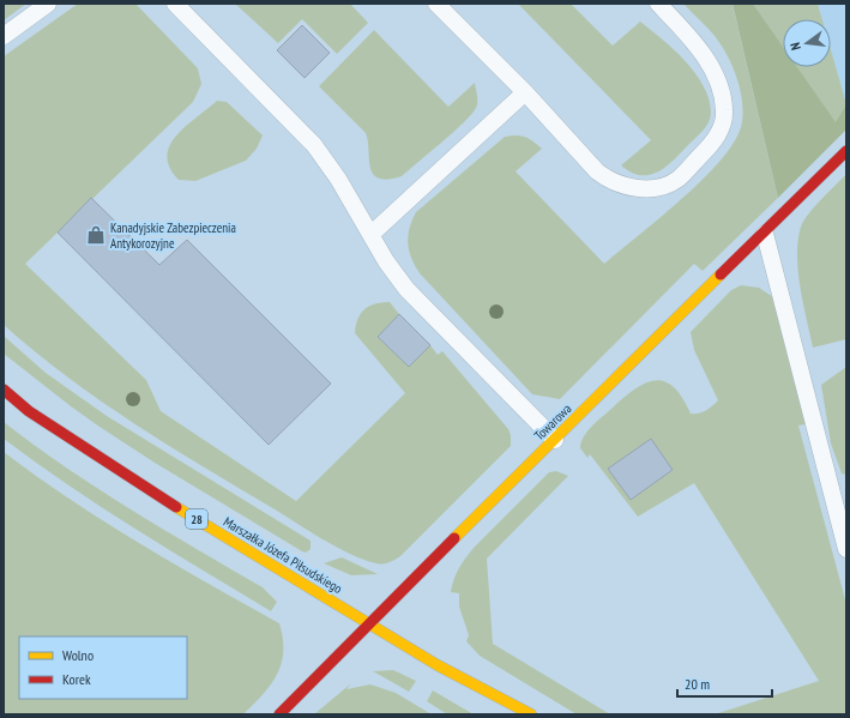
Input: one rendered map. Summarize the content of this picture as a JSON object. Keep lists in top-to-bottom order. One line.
{"streets":{"street":["Towarowa","28","Marszałka Józefa Piłsudskiego"]},"crossings":[["Towarowa","Marszałka Józefa Piłsudskiego"]],"places":{"shop":["Kanadyjskie Zabezpieczenia Antykorozyjne"]},"legend":["Wolno","Korek"],"scale_bar":"20 m","north":"left"}
